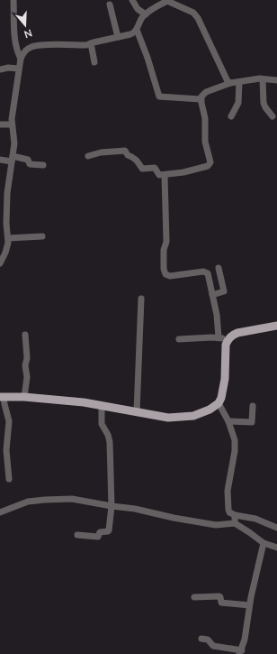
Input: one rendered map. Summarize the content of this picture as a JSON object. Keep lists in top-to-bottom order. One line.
{"north":"bottom"}
